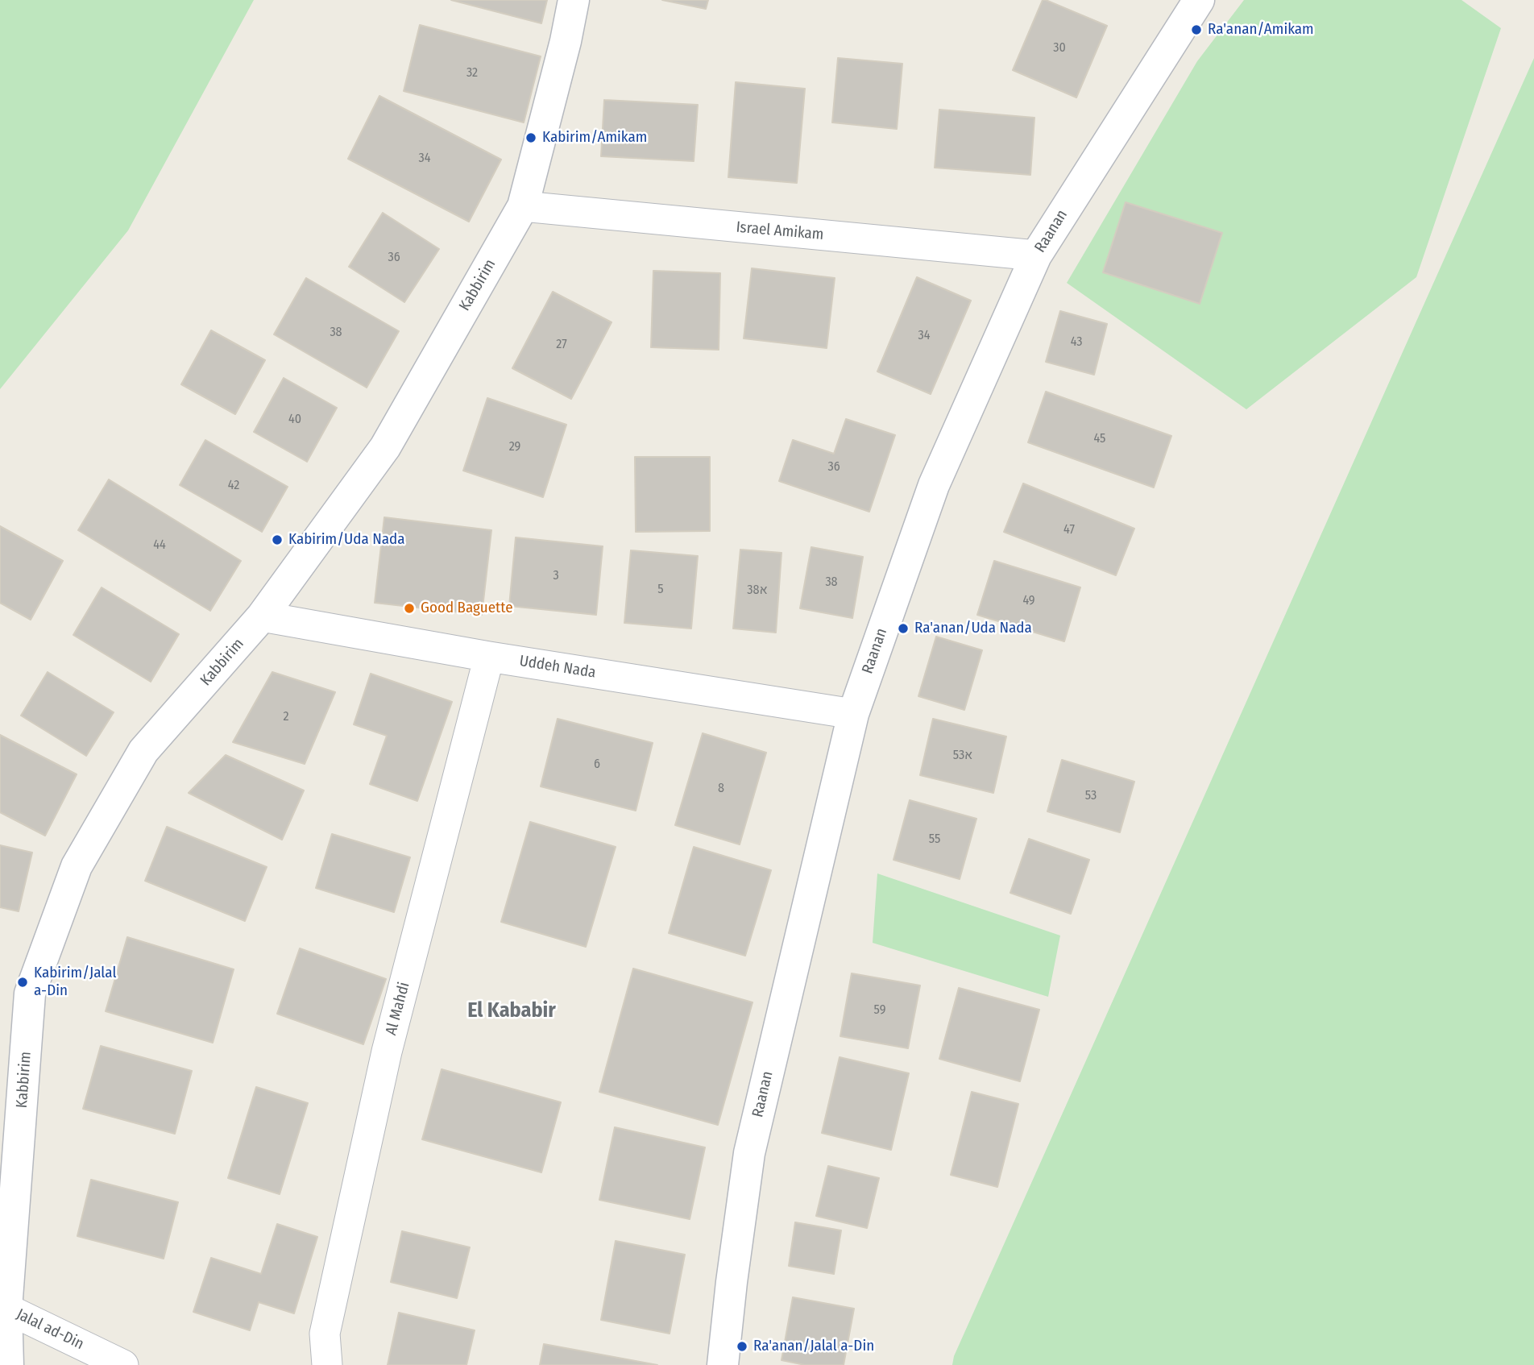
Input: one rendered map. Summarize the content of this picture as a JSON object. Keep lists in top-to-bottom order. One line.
{"streets":{"street":["Israel Amikam","Raanan","Kabbirim","Uddeh Nada","Al Mahdi","Jalal ad-Din"]},"crossings":[["Israel Amikam","Raanan"],["Israel Amikam","Kabbirim"],["Raanan","Uddeh Nada"],["Kabbirim","Uddeh Nada"],["Kabbirim","Jalal ad-Din"],["Uddeh Nada","Al Mahdi"]],"districts":["El Kababir"],"places":["Ra'anan/Amikam","Kabirim/Amikam","Kabirim/Uda Nada","Good Baguette","Ra'anan/Uda Nada","Kabirim/Jalal a-Din","Ra'anan/Jalal a-Din"],"house_numbers":["30","32","34","36","38","34","43","27","40","45","29","36","42","47","44","3","38","5","38א","49","2","53א","6","8","53","55","59"]}
